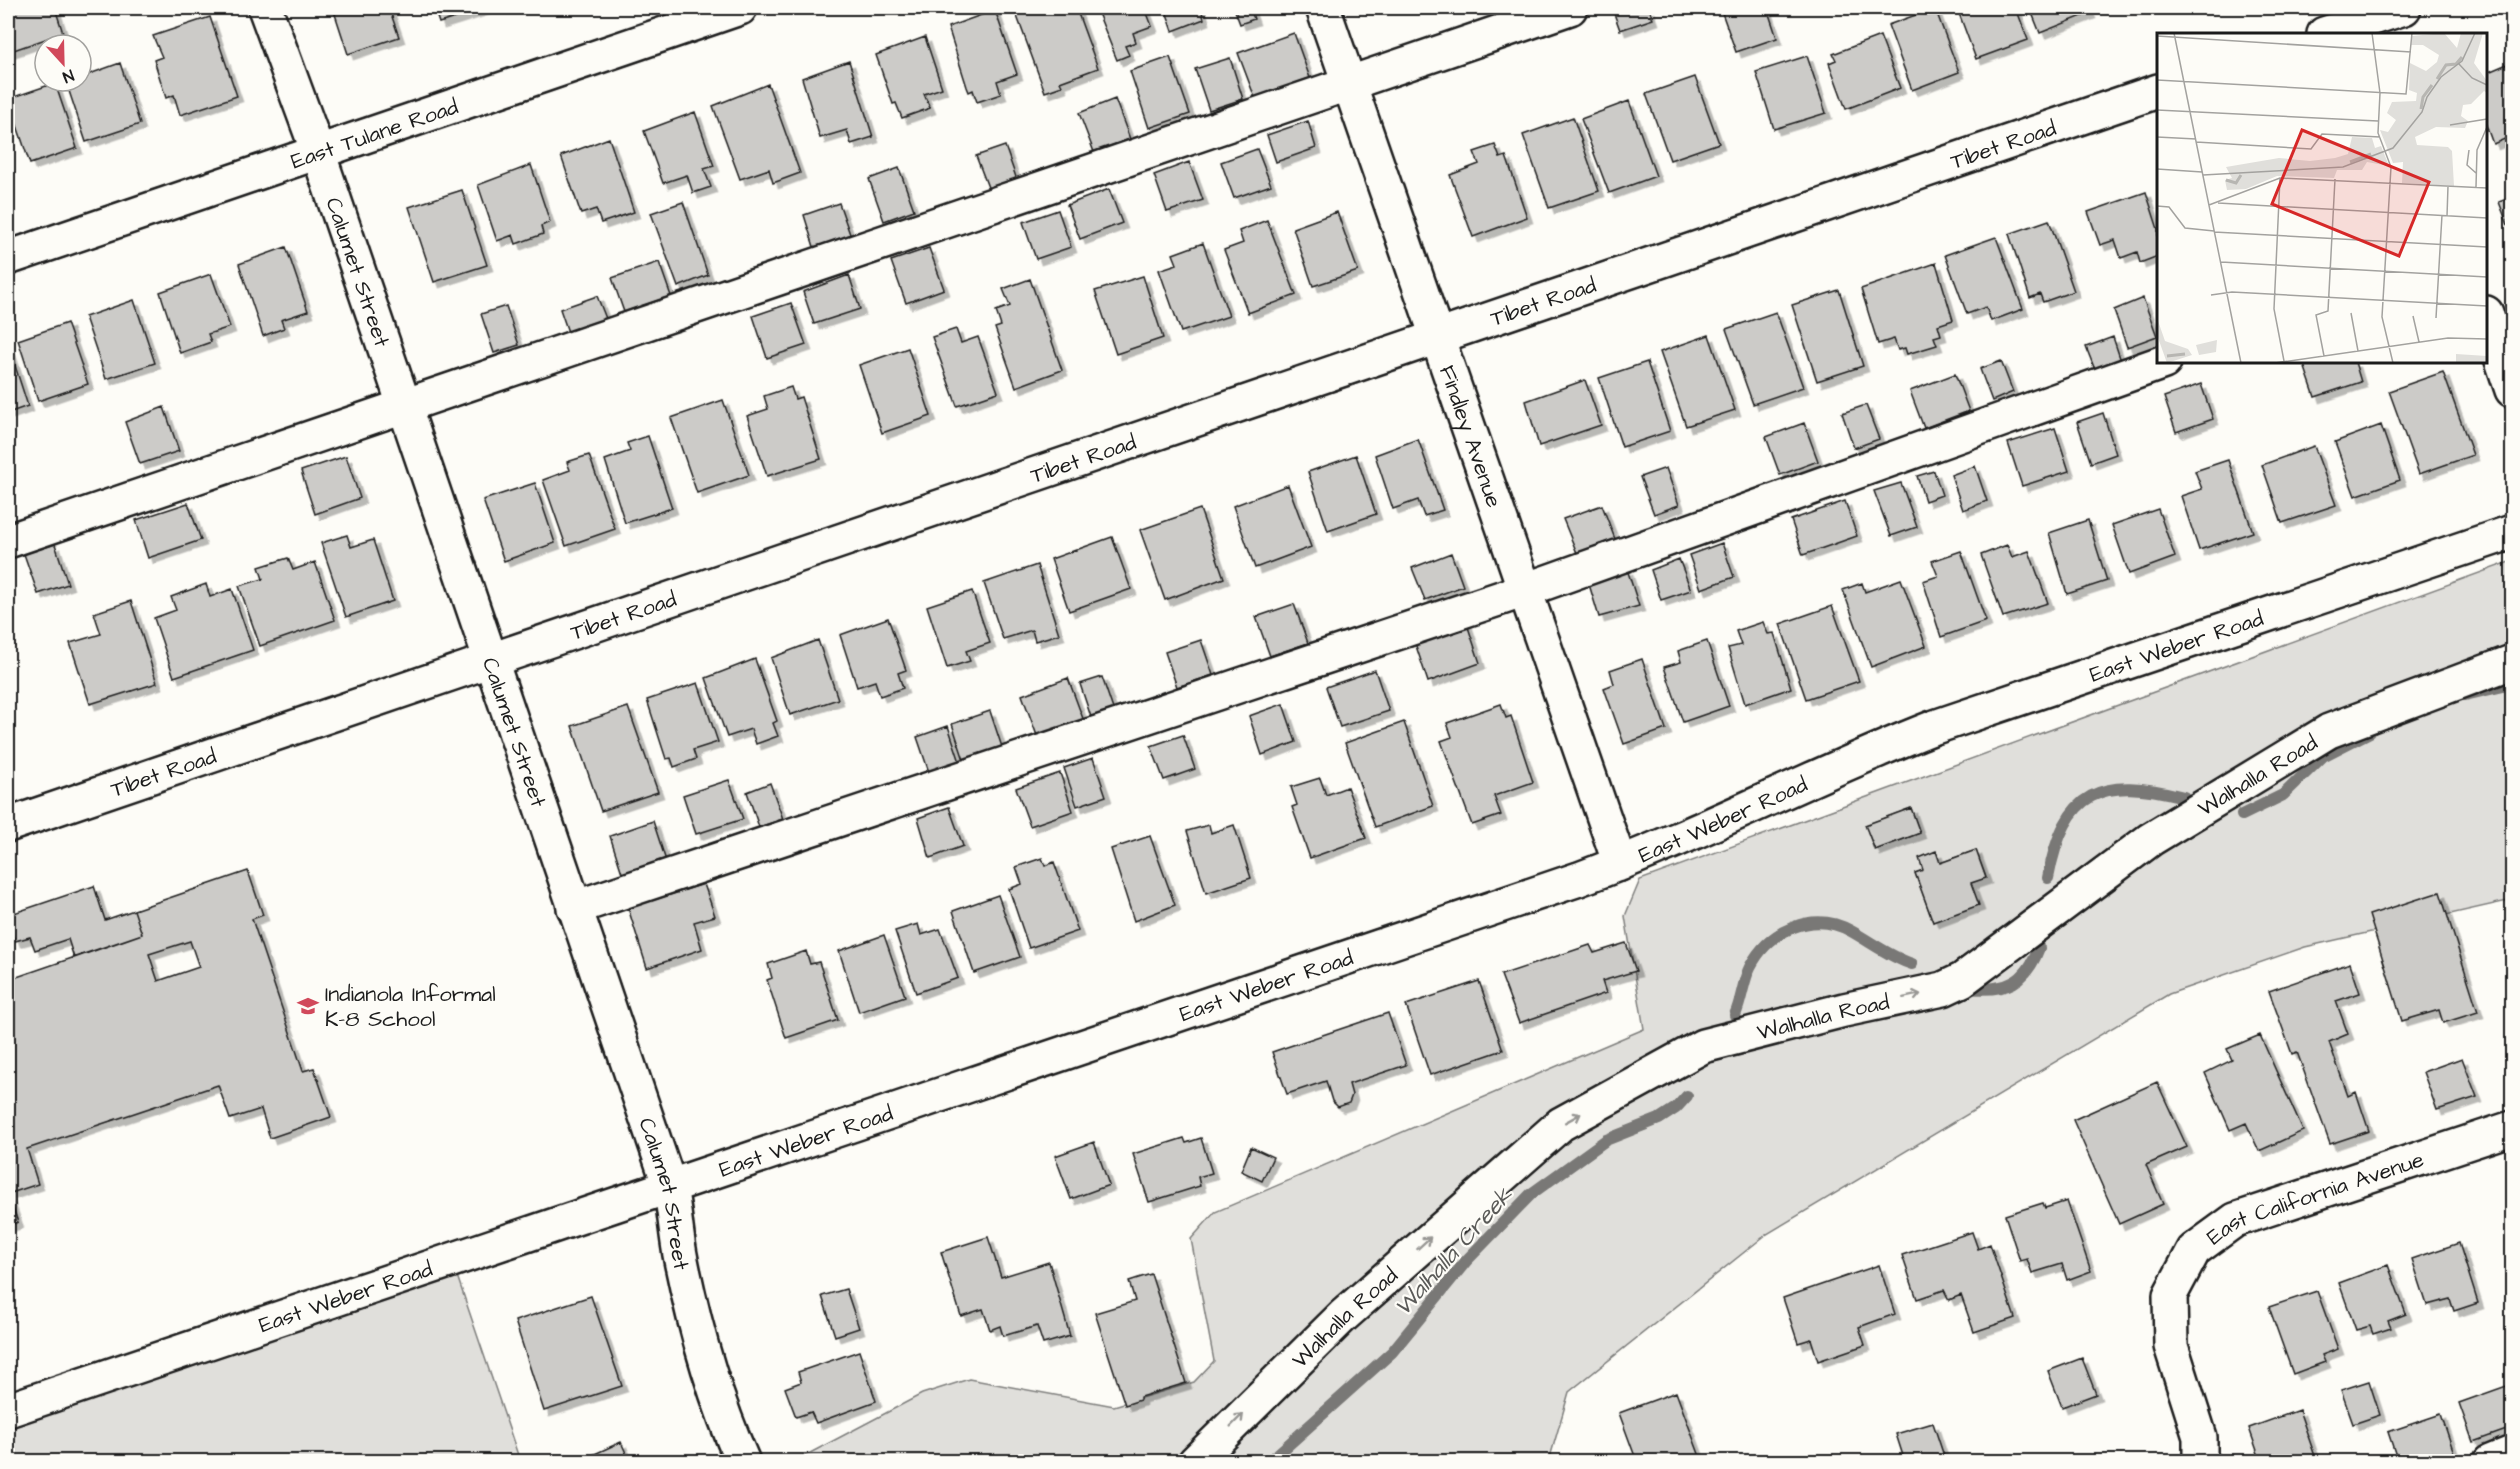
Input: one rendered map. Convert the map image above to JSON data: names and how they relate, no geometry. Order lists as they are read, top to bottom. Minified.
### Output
{"streets":{"street":["East Tulane Road","Tibet Road","Calumet Street","Findley Avenue","East Weber Road","Walhalla Road","East California Avenue"]},"crossings":[["East Tulane Road","Calumet Street"],["Tibet Road","Calumet Street"],["Tibet Road","Findley Avenue"],["Calumet Street","East Weber Road"],["Findley Avenue","East Weber Road"]],"one_way":["Walhalla Road"],"water":["Walhalla Creek"],"places":{"school or university":["Indianola Informal K-8 School"]},"north":"bottom"}
